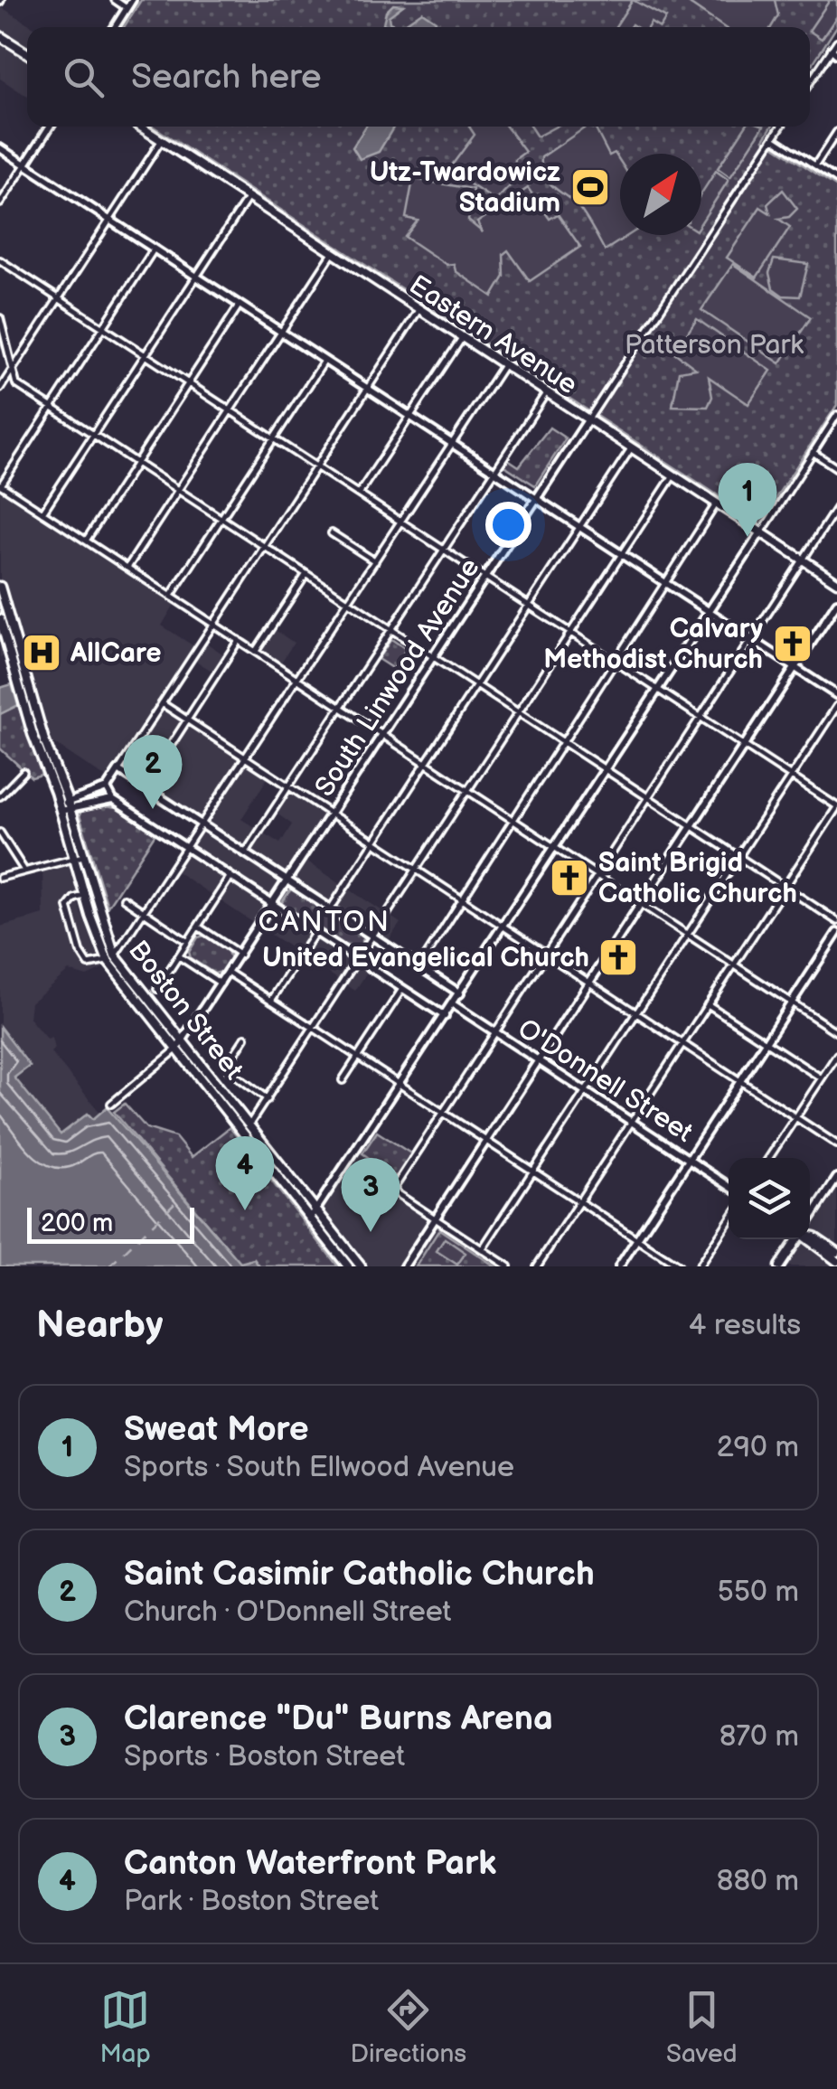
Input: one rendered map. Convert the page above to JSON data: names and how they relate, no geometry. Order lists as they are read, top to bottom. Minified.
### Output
{"streets":{"main road":["Eastern Avenue","Boston Street"],"street":["South Linwood Avenue","O'Donnell Street"]},"crossings":[["Eastern Avenue","South Linwood Avenue"],["South Linwood Avenue","Boston Street"]],"districts":["CANTON"],"parks":["Patterson Park"],"places":{"sports":["Utz-Twardowicz Stadium"],"church":["Calvary Methodist Church","Saint Brigid Catholic Church","United Evangelical Church"],"hospital":["AllCare"]},"scale_bar":"200 m","north":"top right","page":{"search":"Search here","pins":["1","2","4","3"],"scale":"200 m","heading":["Nearby","4 results"],"list":[{"mark":"1","name":"Sweat More","note":"Sports · South Ellwood Avenue","value":"290 m"},{"mark":"2","name":"Saint Casimir Catholic Church","note":"Church · O'Donnell Street","value":"550 m"},{"mark":"3","name":"Clarence \"Du\" Burns Arena","note":"Sports · Boston Street","value":"870 m"},{"mark":"4","name":"Canton Waterfront Park","note":"Park · Boston Street","value":"880 m"}],"nav":["Map","Directions","Saved"]}}
